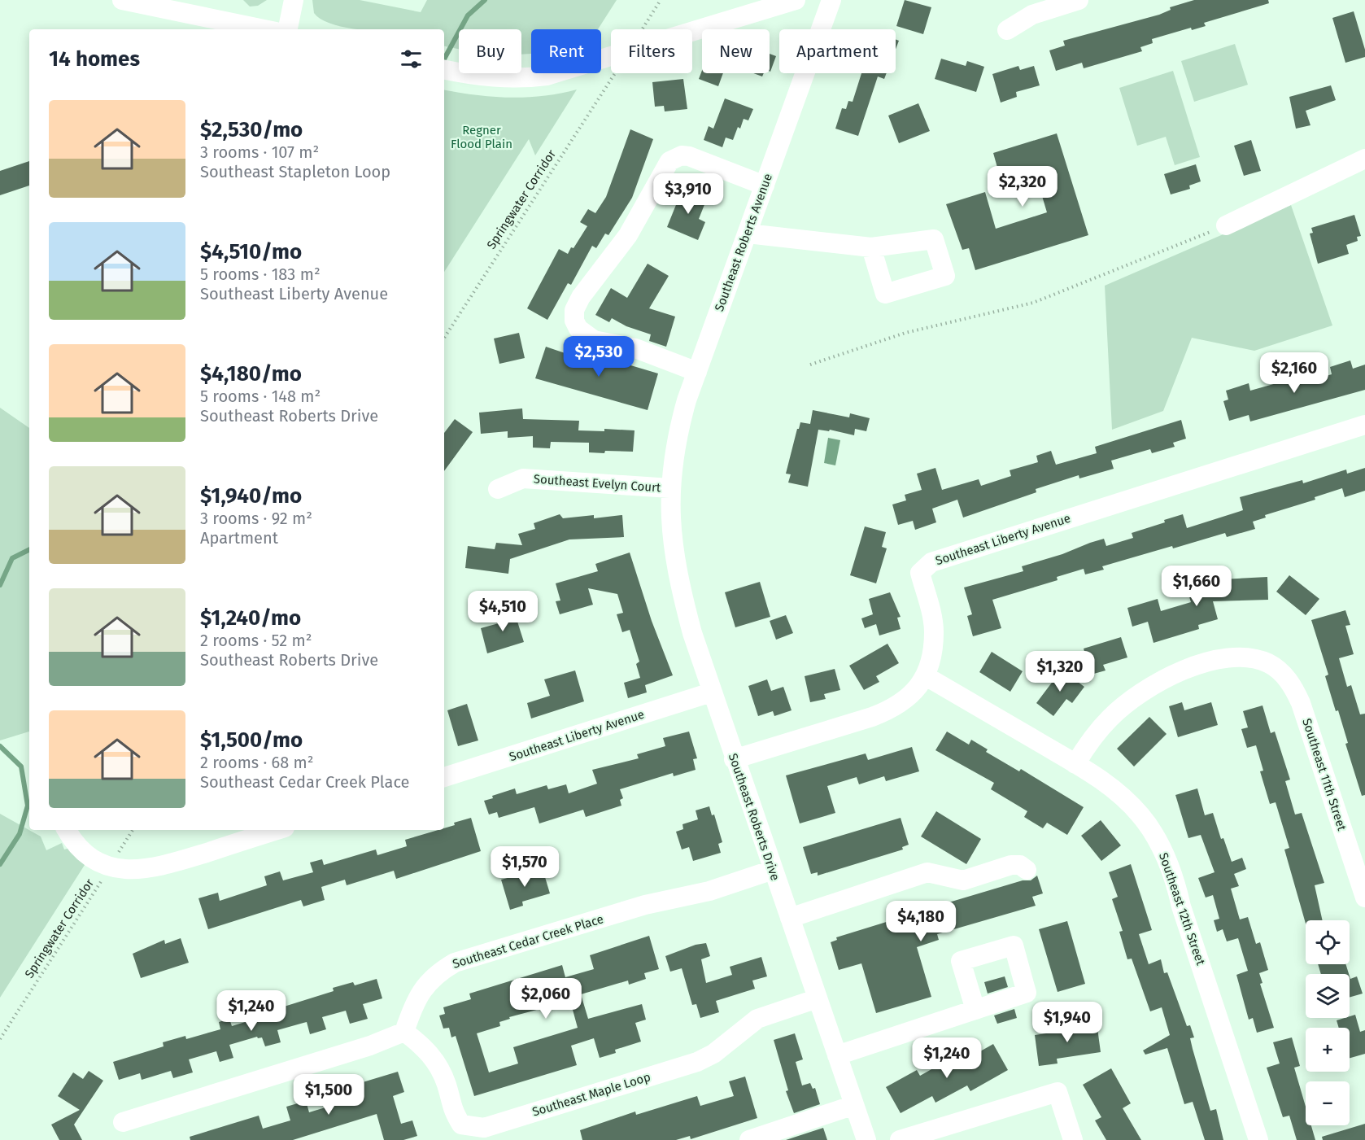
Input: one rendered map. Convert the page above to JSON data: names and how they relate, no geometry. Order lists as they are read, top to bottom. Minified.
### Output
{"streets":{"street":["Southeast Roberts Avenue","Southeast Evelyn Court","Southeast Liberty Avenue","Southeast 11th Street","Southeast Roberts Drive","Southeast 12th Street","Southeast Cedar Creek Place","Southeast Maple Loop"],"path":["Springwater Corridor"]},"crossings":[["Southeast Roberts Avenue","Southeast Evelyn Court"],["Southeast Roberts Avenue","Southeast Roberts Drive"],["Southeast Evelyn Court","Southeast Roberts Drive"],["Southeast Liberty Avenue","Southeast Roberts Drive"],["Southeast Liberty Avenue","Southeast 12th Street"],["Southeast 11th Street","Southeast 12th Street"],["Southeast Roberts Drive","Southeast Cedar Creek Place"],["Southeast Roberts Drive","Southeast Maple Loop"],["Southeast Cedar Creek Place","Southeast Maple Loop"]],"parks":["Regner Flood Plain"],"page":{"chip":["Buy","Rent","Filters","New","Apartment"],"heading":"14 homes","list":[{"name":"$2,530/mo","note":"3 rooms · 107 m² · Southeast Stapleton Loop"},{"name":"$4,510/mo","note":"5 rooms · 183 m² · Southeast Liberty Avenue"},{"name":"$4,180/mo","note":"5 rooms · 148 m² · Southeast Roberts Drive"},{"name":"$1,940/mo","note":"3 rooms · 92 m² · Apartment"},{"name":"$1,240/mo","note":"2 rooms · 52 m² · Southeast Roberts Drive"},{"name":"$1,500/mo","note":"2 rooms · 68 m² · Southeast Cedar Creek Place"}],"price":["$2,320","$3,910","$2,530","$2,160","$1,660","$4,510","$1,320","$1,570","$4,180","$2,060","$1,240","$1,940","$1,240","$1,500"],"map_buttons":["+","−"]}}
